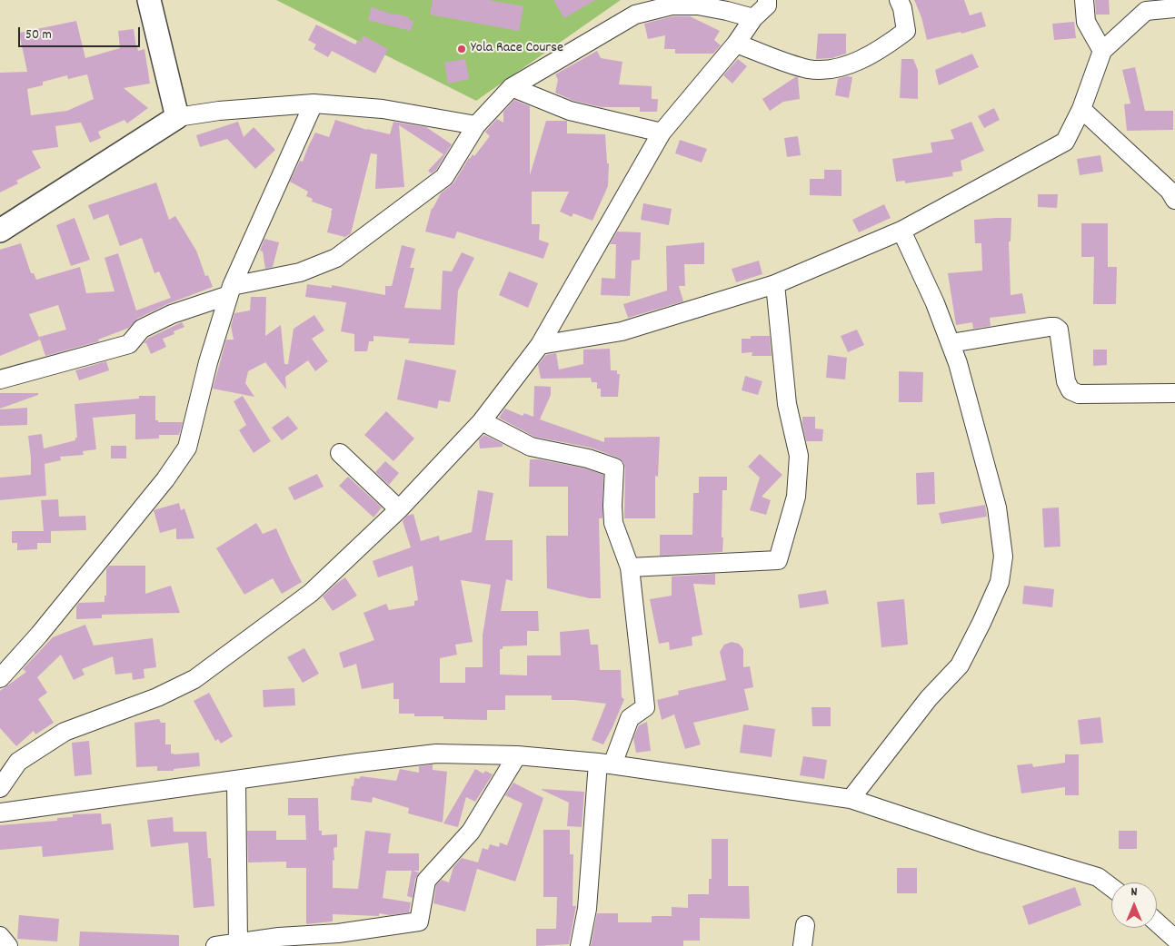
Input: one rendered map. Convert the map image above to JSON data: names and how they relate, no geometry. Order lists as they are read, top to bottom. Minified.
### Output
{"places":["Yola Race Course"],"scale_bar":"50 m","north":"top"}
